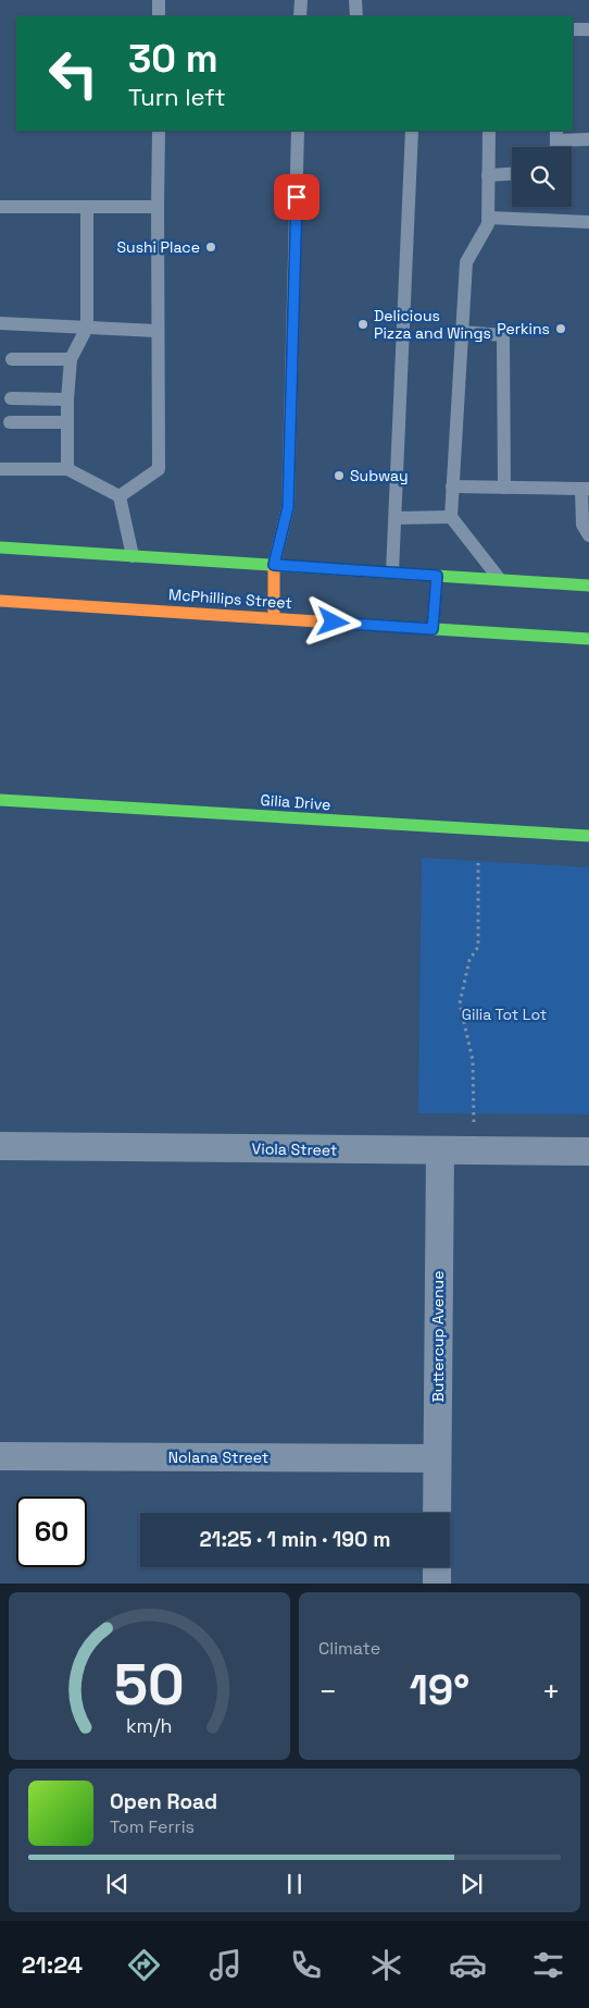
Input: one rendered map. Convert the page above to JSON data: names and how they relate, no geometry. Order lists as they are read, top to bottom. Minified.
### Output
{"streets":{"main road":["McPhillips Street","Gilia Drive"],"street":["Viola Street","Buttercup Avenue","Nolana Street"]},"crossings":[["Viola Street","Buttercup Avenue"],["Buttercup Avenue","Nolana Street"]],"parks":["Gilia Tot Lot"],"places":["Sushi Place","Delicious Pizza and Wings","Perkins","Subway"],"page":{"turn":["30 m","Turn left"],"limit":"60","trip":"21:25 · 1 min · 190 m","tile":"Climate","heat":["−","19°","+"],"song":["Open Road","Tom Ferris"],"tabs":"21:24","gauge":["50","km/h"]}}
